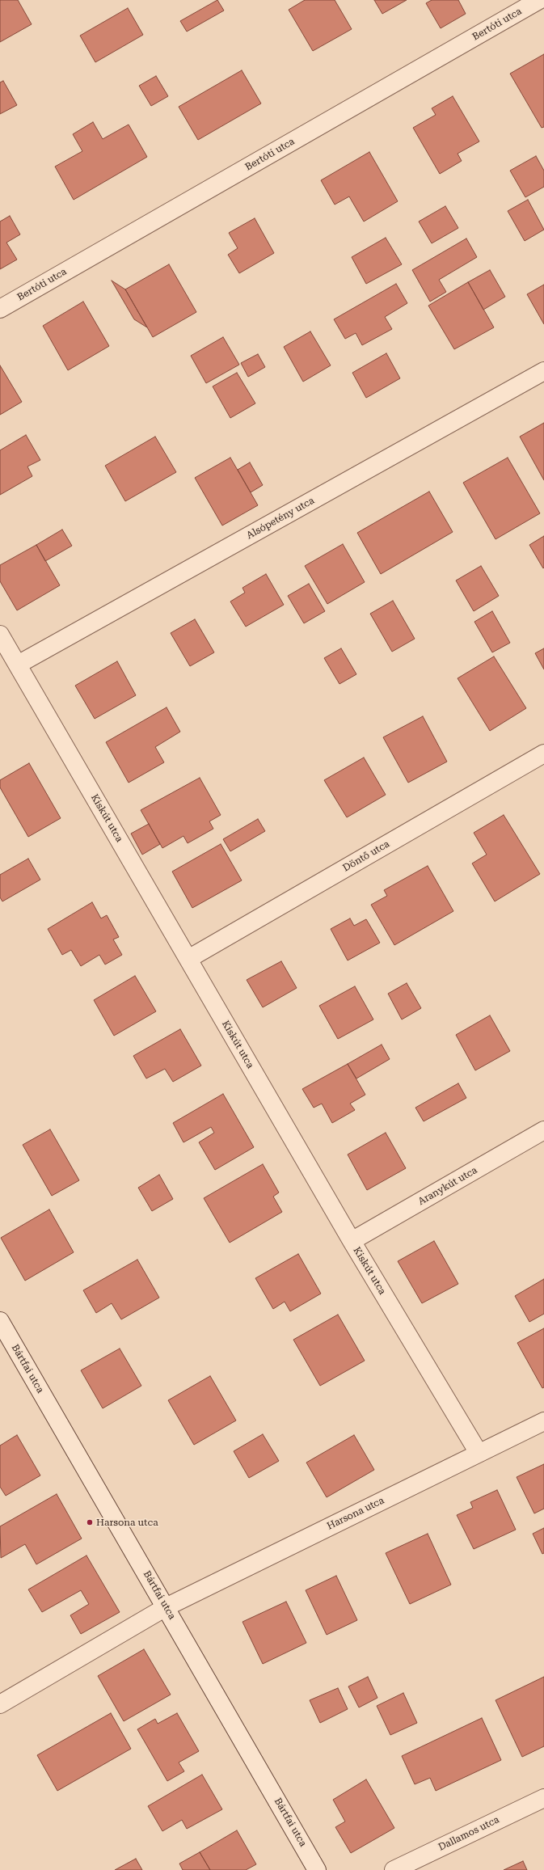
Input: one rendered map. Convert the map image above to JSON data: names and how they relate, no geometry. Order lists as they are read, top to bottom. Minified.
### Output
{"streets":{"street":["Bertóti utca","Alsópetény utca","Kiskút utca","Döntő utca","Aranykút utca","Bártfai utca","Harsona utca","Dallamos utca"]},"crossings":[["Alsópetény utca","Kiskút utca"],["Kiskút utca","Döntő utca"],["Kiskút utca","Aranykút utca"],["Kiskút utca","Harsona utca"],["Bártfai utca","Harsona utca"]],"places":["Harsona utca"]}
